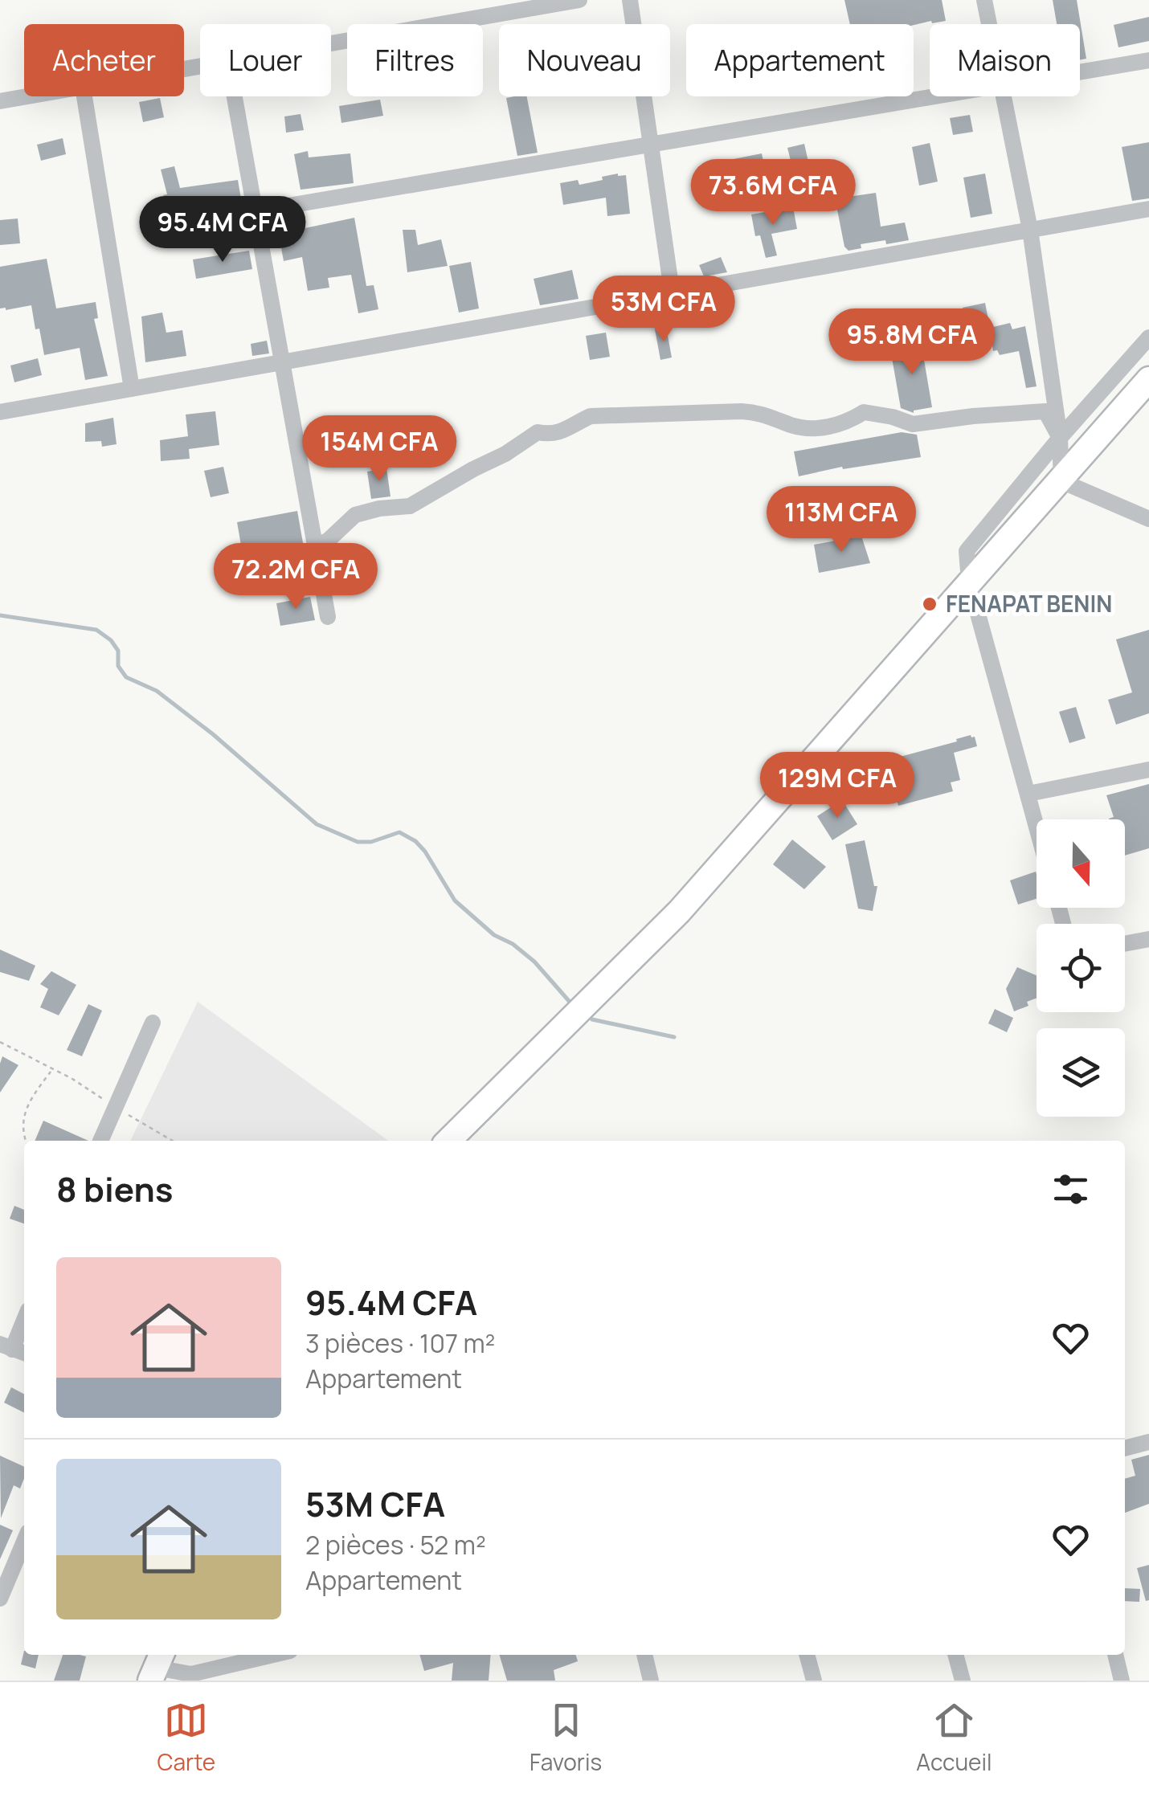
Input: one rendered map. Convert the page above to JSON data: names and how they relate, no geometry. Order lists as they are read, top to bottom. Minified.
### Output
{"places":["FENAPAT BENIN"],"north":"bottom","page":{"chip":["Acheter","Louer","Filtres","Nouveau","Appartement","Maison"],"price":["73.6M CFA","95.4M CFA","53M CFA","95.8M CFA","154M CFA","113M CFA","72.2M CFA","129M CFA"],"heading":"8 biens","list":[{"name":"95.4M CFA","note":"3 pièces · 107 m² · Appartement"},{"name":"53M CFA","note":"2 pièces · 52 m² · Appartement"}],"tabs":["Carte","Favoris","Accueil"]}}
